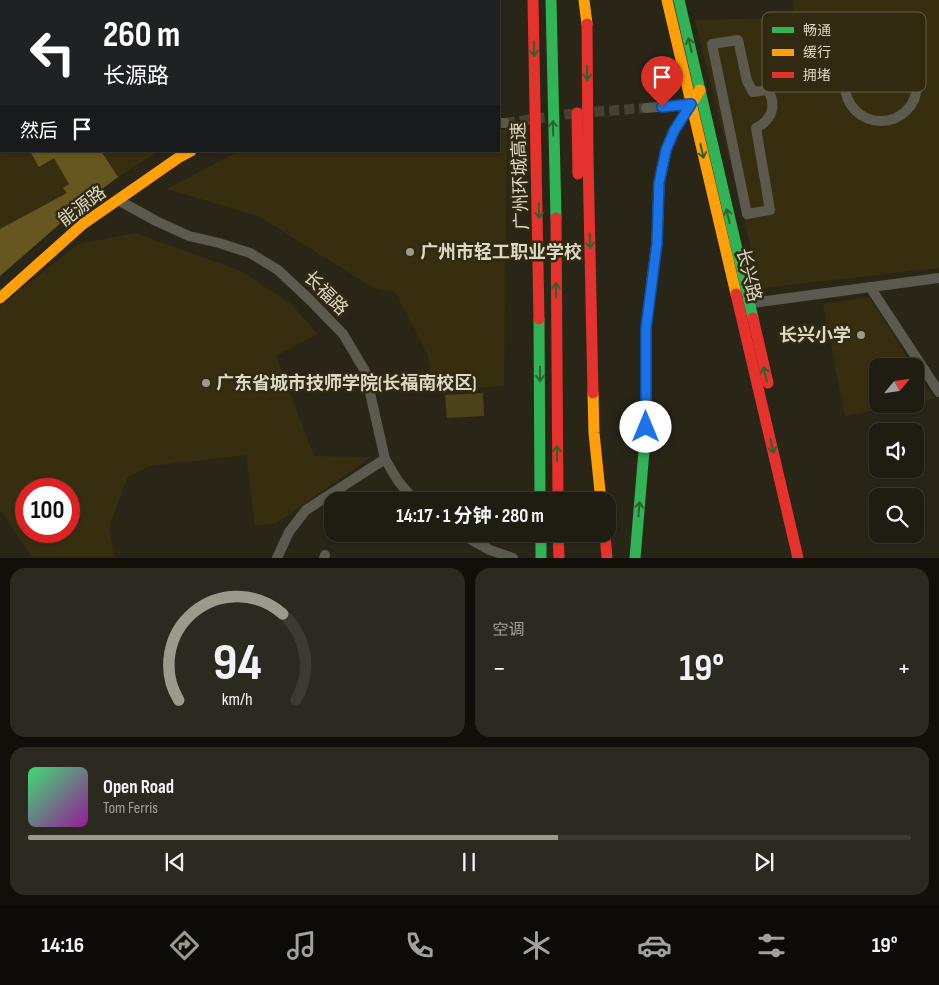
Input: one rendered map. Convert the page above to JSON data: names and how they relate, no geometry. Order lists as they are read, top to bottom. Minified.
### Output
{"streets":{"main road":["广州环城高速","能源路","长兴路"],"street":["长福路"]},"crossings":[["能源路","长福路"]],"places":["广州市轻工职业学校","长兴小学","广东省城市技师学院(长福南校区)"],"legend":["畅通","缓行","拥堵"],"north":"top right","page":{"turn":["260 m","长源路"],"then":"然后","limit":"100","trip":"14:17 · 1 分钟 · 280 m","tile":"空调","heat":["−","19°","+"],"song":["Open Road","Tom Ferris"],"tabs":["14:16","19°"],"gauge":["94","km/h"]}}
